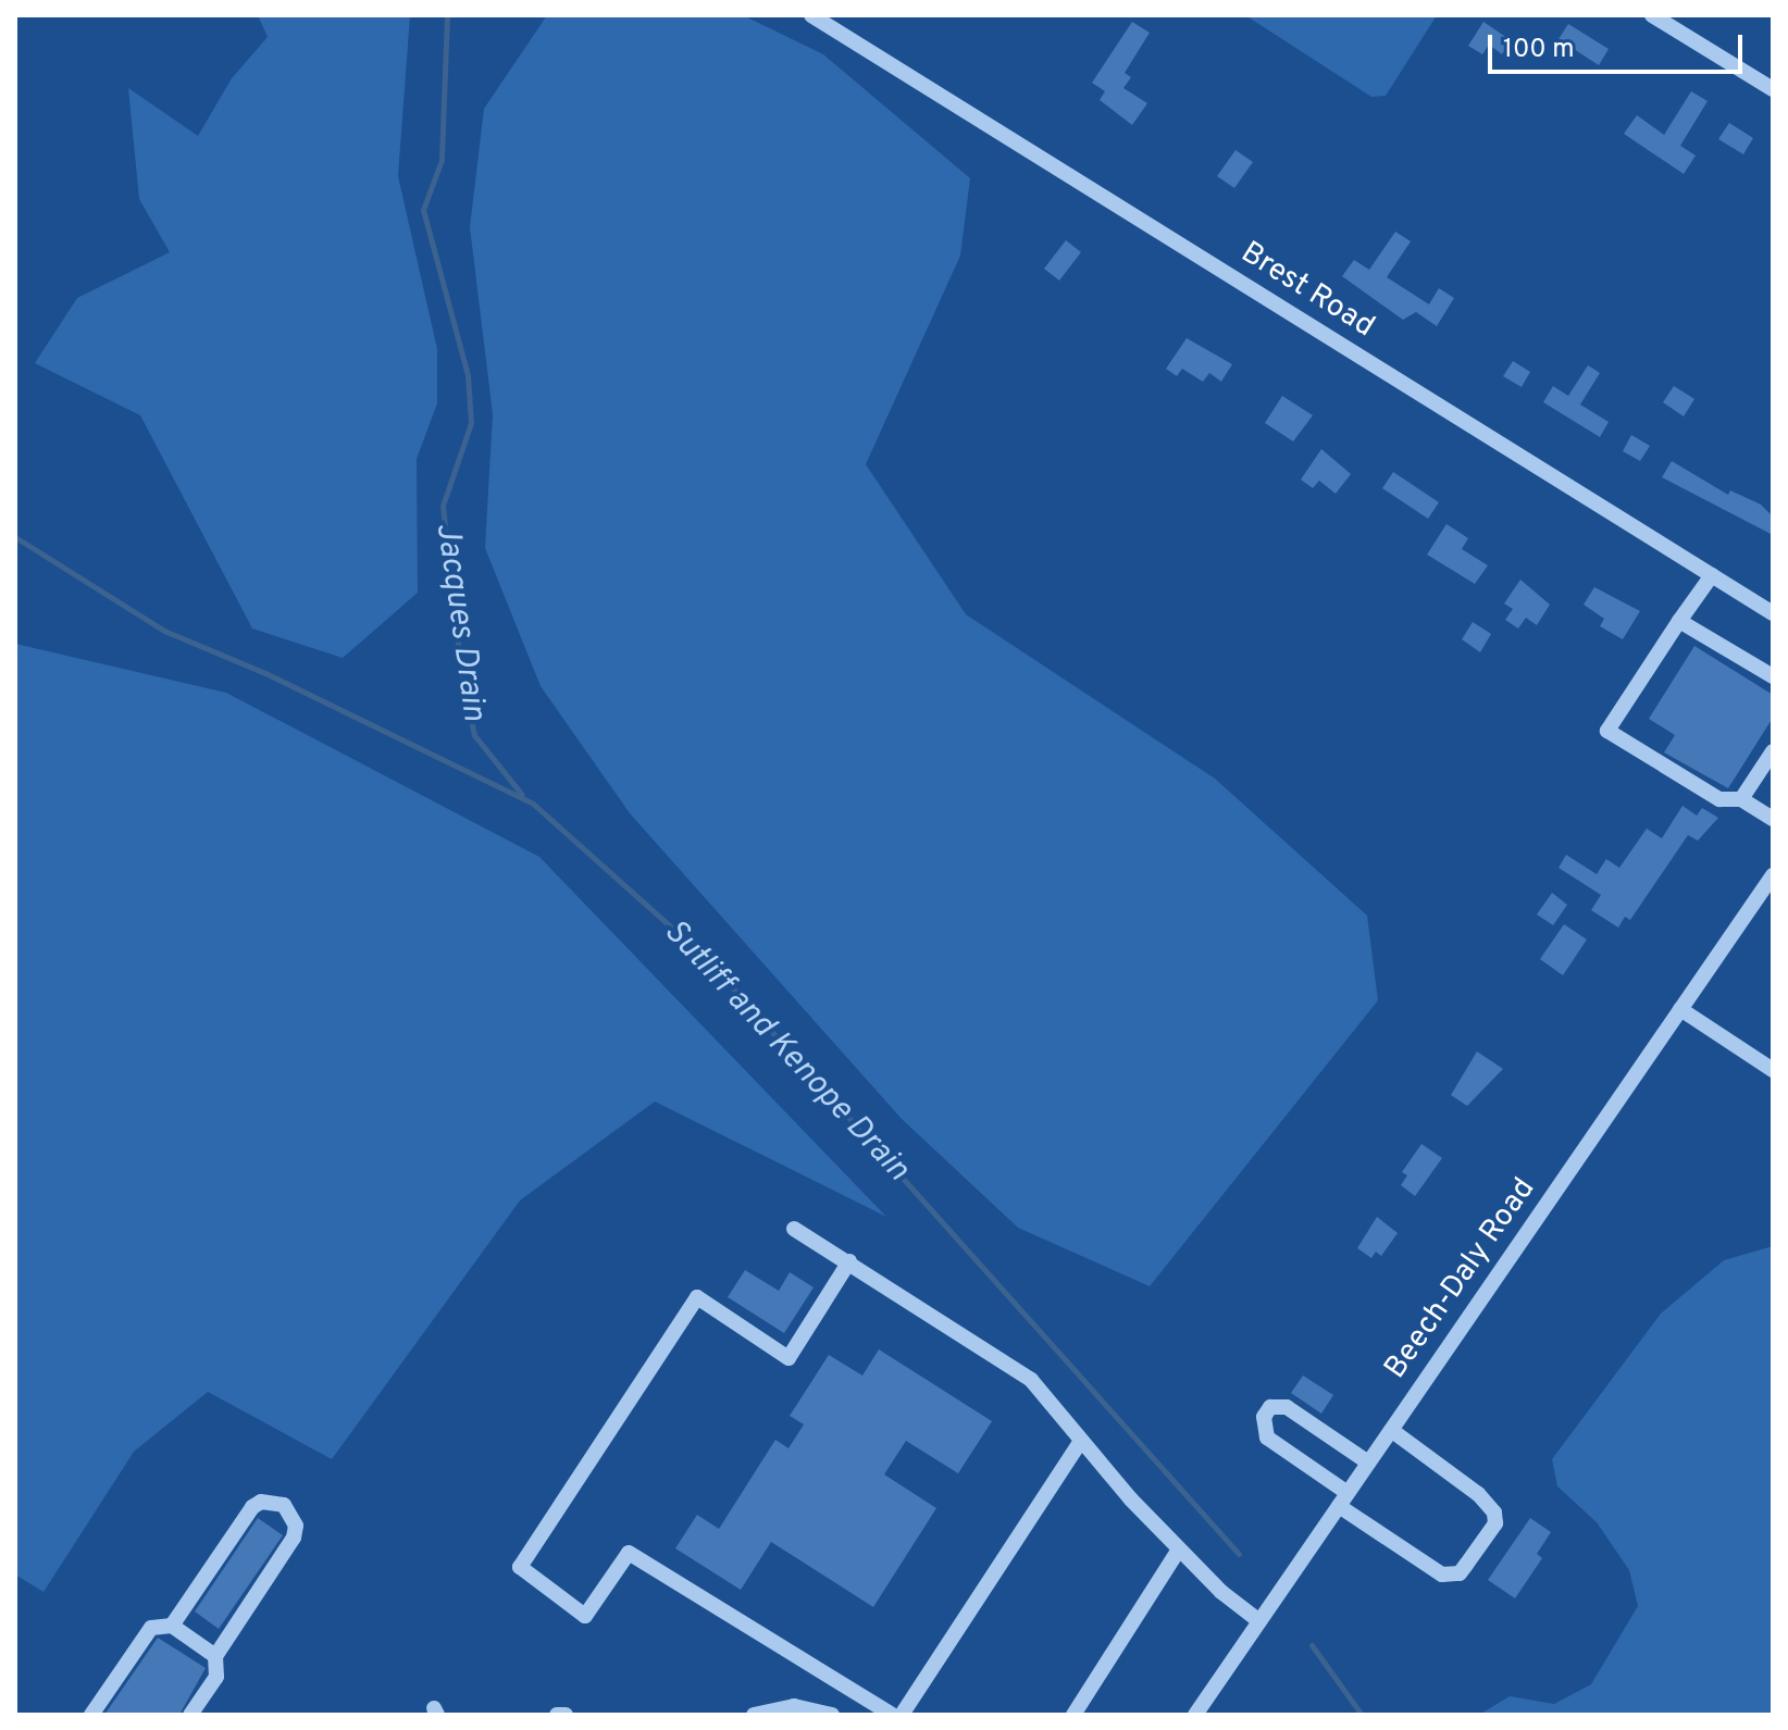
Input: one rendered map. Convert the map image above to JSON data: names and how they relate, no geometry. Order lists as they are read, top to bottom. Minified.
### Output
{"streets":{"street":["Brest Road","Beech-Daly Road"]},"water":["Jacques Drain","Sutliff and Kenope Drain"],"scale_bar":"100 m"}
